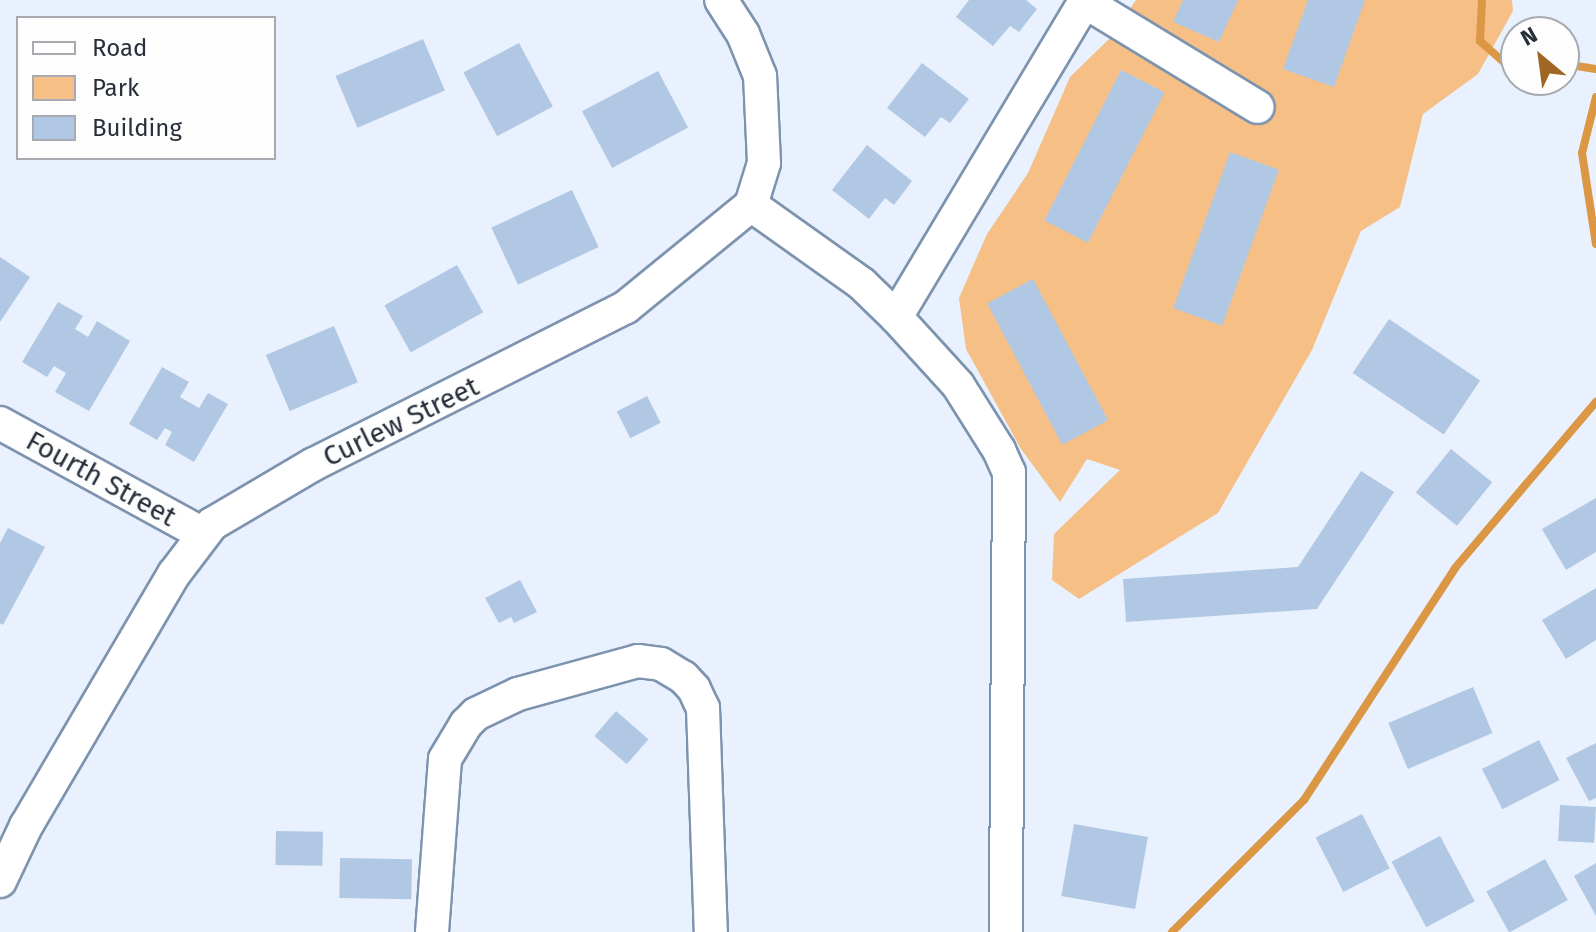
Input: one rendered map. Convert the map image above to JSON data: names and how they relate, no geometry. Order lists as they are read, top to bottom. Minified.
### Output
{"streets":{"street":["Curlew Street","Fourth Street"]},"crossings":[["Curlew Street","Fourth Street"]],"legend":["Road","Park","Building"],"north":"top left"}
